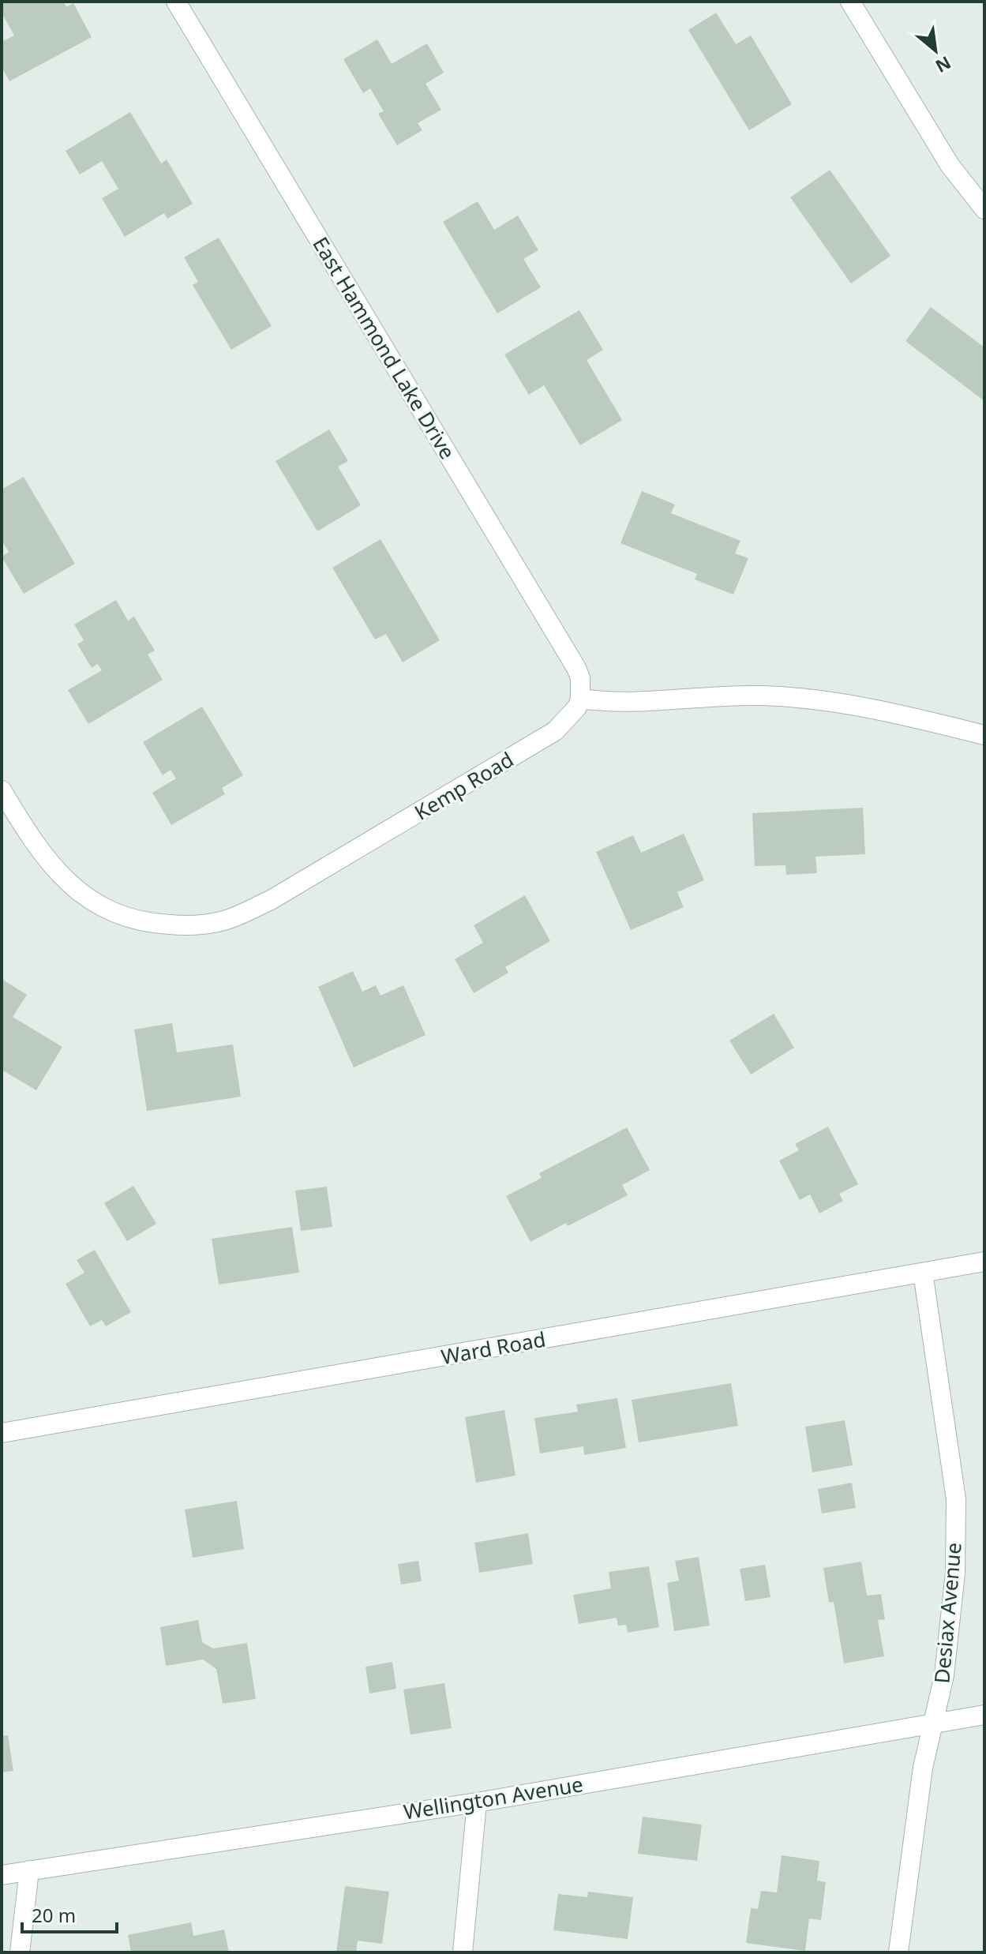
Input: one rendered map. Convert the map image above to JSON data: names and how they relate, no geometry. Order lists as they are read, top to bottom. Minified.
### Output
{"streets":{"street":["East Hammond Lake Drive","Kemp Road","Ward Road","Desiax Avenue","Wellington Avenue"]},"crossings":[["East Hammond Lake Drive","Kemp Road"],["Ward Road","Desiax Avenue"],["Desiax Avenue","Wellington Avenue"]],"scale_bar":"20 m","north":"bottom right"}
